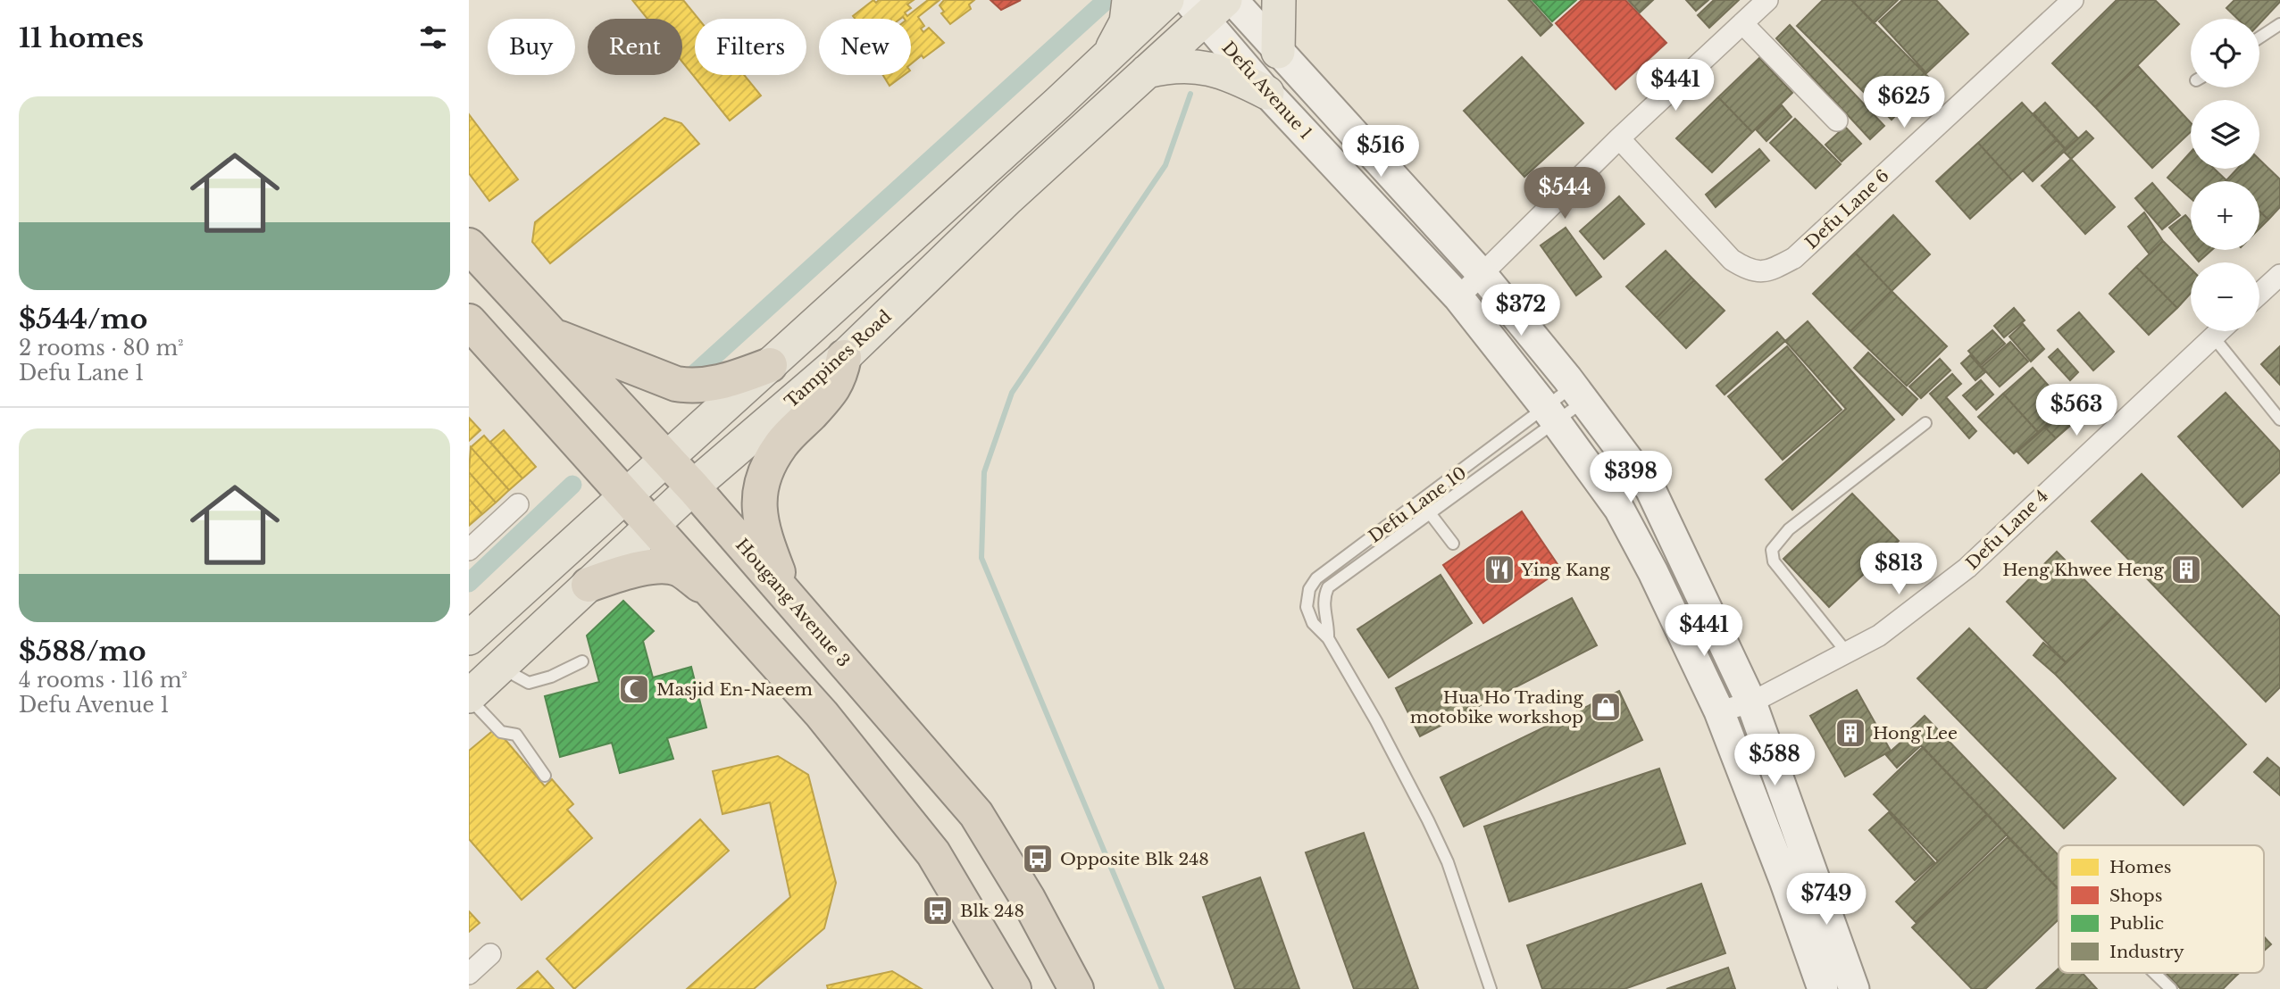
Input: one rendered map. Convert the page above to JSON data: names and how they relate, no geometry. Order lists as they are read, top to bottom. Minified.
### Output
{"streets":{"highway":["Hougang Avenue 3"],"main road":["Defu Avenue 1","Tampines Road"],"street":["Defu Lane 6","Defu Lane 4"],"lane":["Defu Lane 10"]},"crossings":[["Defu Avenue 1","Tampines Road"],["Defu Avenue 1","Defu Lane 10"],["Defu Avenue 1","Defu Lane 4"],["Tampines Road","Hougang Avenue 3"]],"places":{"restaurant":["Ying Kang"],"building":["Heng Khwee Heng","Hong Lee"],"mosque":["Masjid En-Naeem"],"shop":["Hua Ho Trading motobike workshop"],"bus stop":["Opposite Blk 248","Blk 248"]},"legend":["Homes","Shops","Public","Industry"],"page":{"heading":"11 homes","map_buttons":["+","−"],"chip":["Buy","Rent","Filters","New"],"price":["$441","$625","$516","$544","$372","$563","$398","$813","$441","$588","$749"],"list":[{"name":"$544/mo","note":"2 rooms · 80 m² · Defu Lane 1"},{"name":"$588/mo","note":"4 rooms · 116 m² · Defu Avenue 1"}]}}
